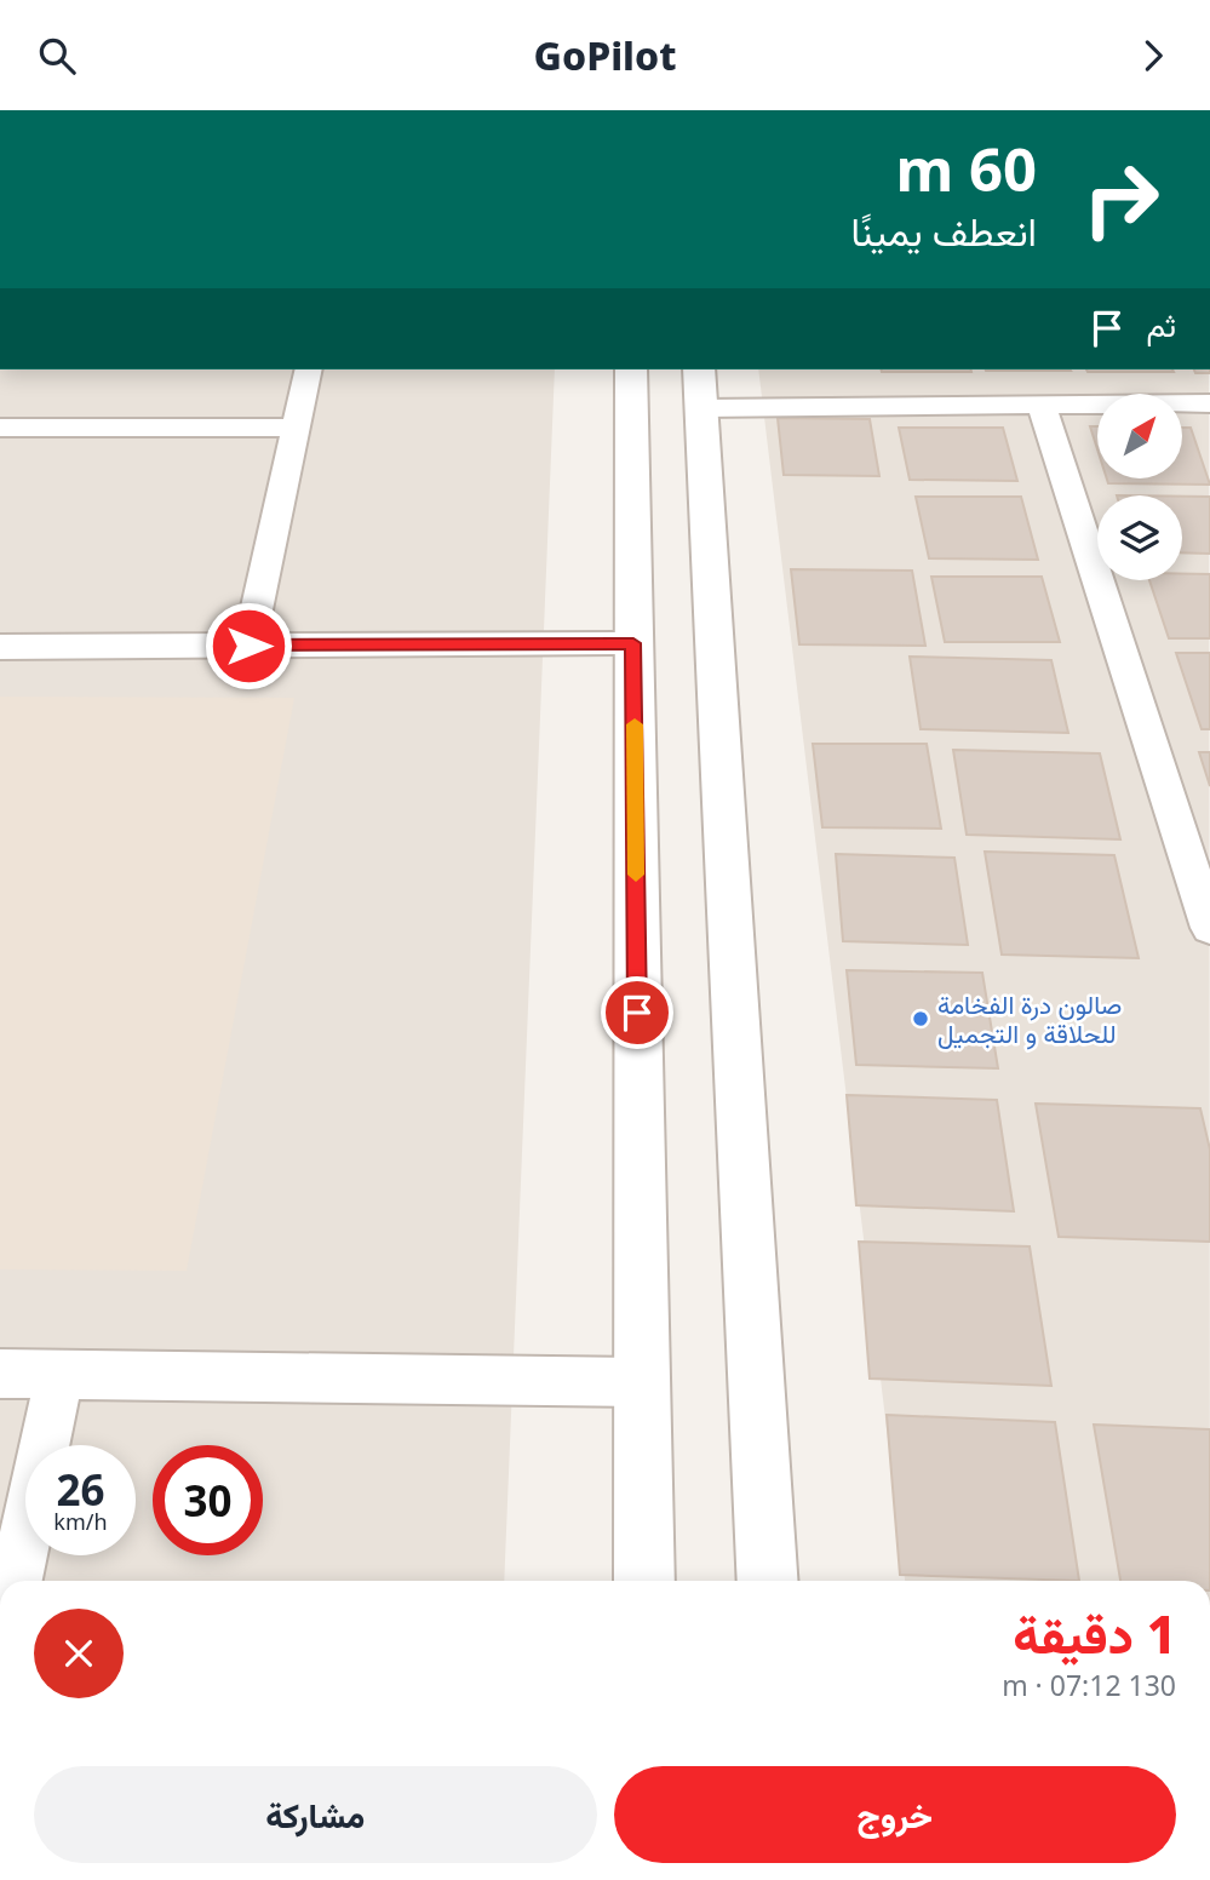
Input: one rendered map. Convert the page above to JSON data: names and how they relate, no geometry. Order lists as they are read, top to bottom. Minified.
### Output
{"places":["صالون درة الفخامة للحلاقة و التجميل"],"north":"top right","page":{"header":"GoPilot","turn":["60 m","انعطف يمينًا"],"then":"ثم","speed":"26 km/h","limit":"30","heading":["1 دقيقة","130 m · 07:12"],"buttons":["خروج","مشاركة"]}}
